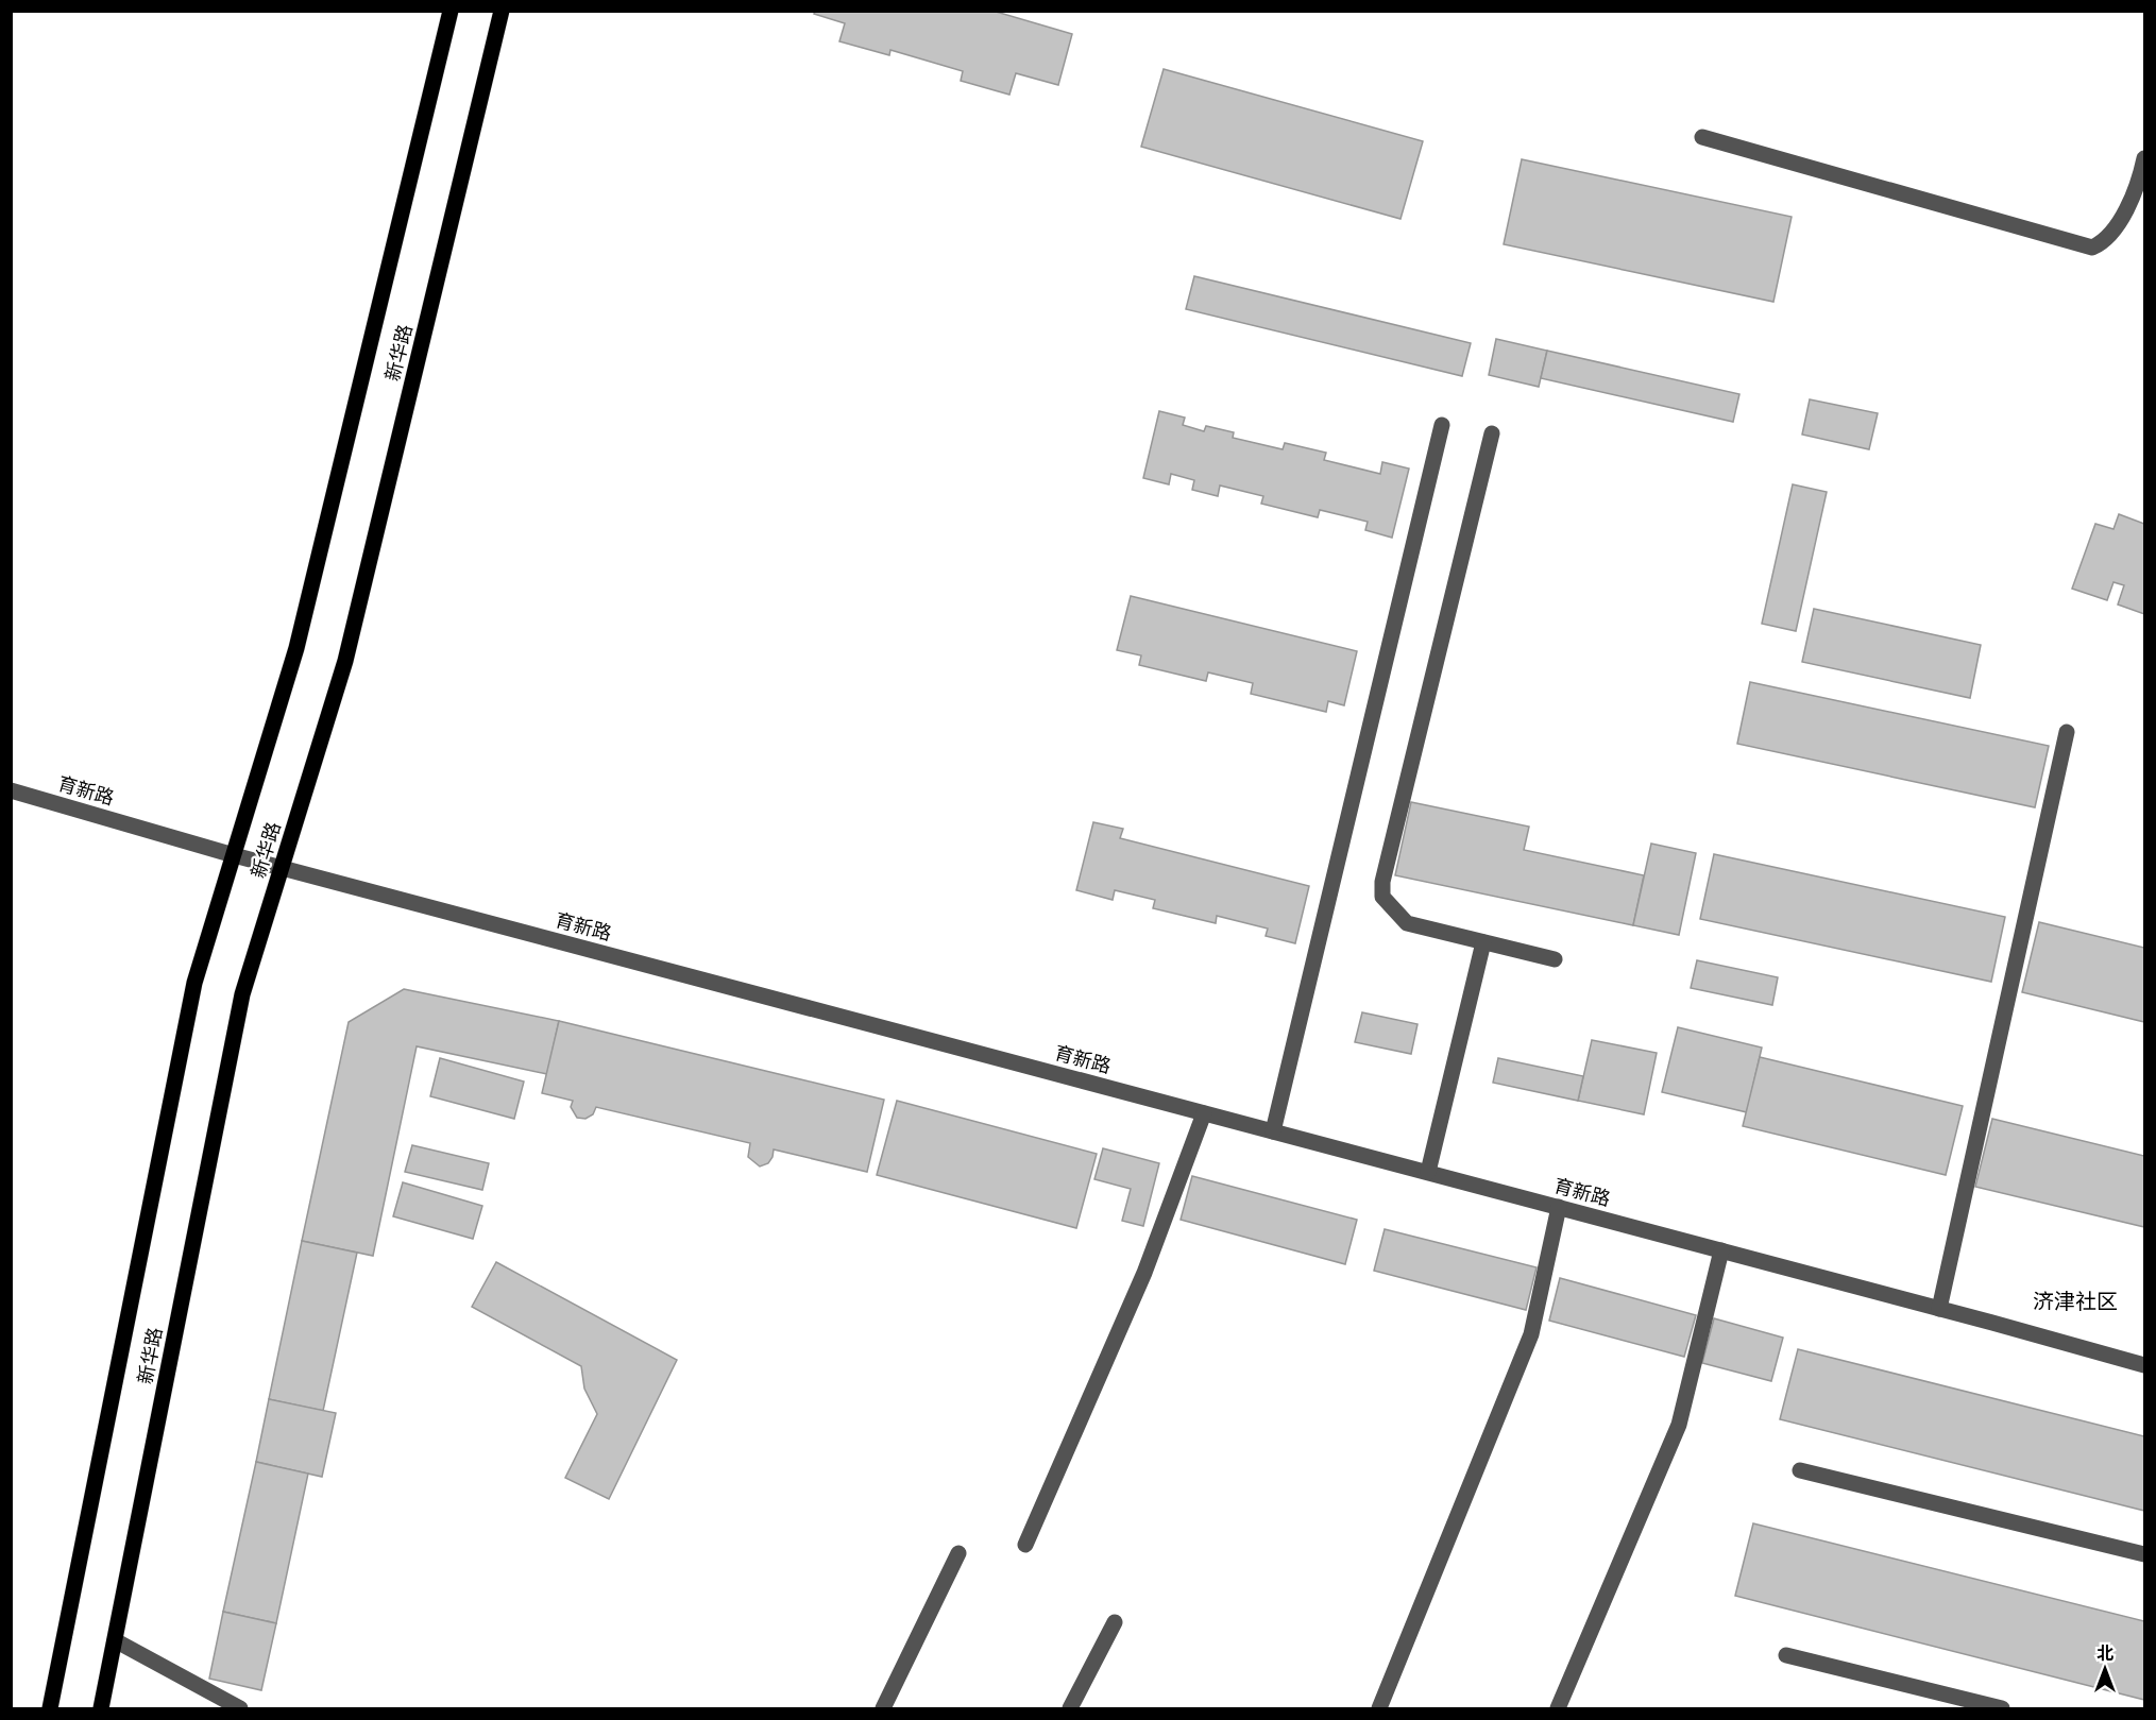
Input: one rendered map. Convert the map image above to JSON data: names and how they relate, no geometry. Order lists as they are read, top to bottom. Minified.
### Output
{"streets":{"main road":["新华路"],"street":["育新路"]},"crossings":[["新华路","育新路"]],"districts":["济津社区"],"north":"top"}
